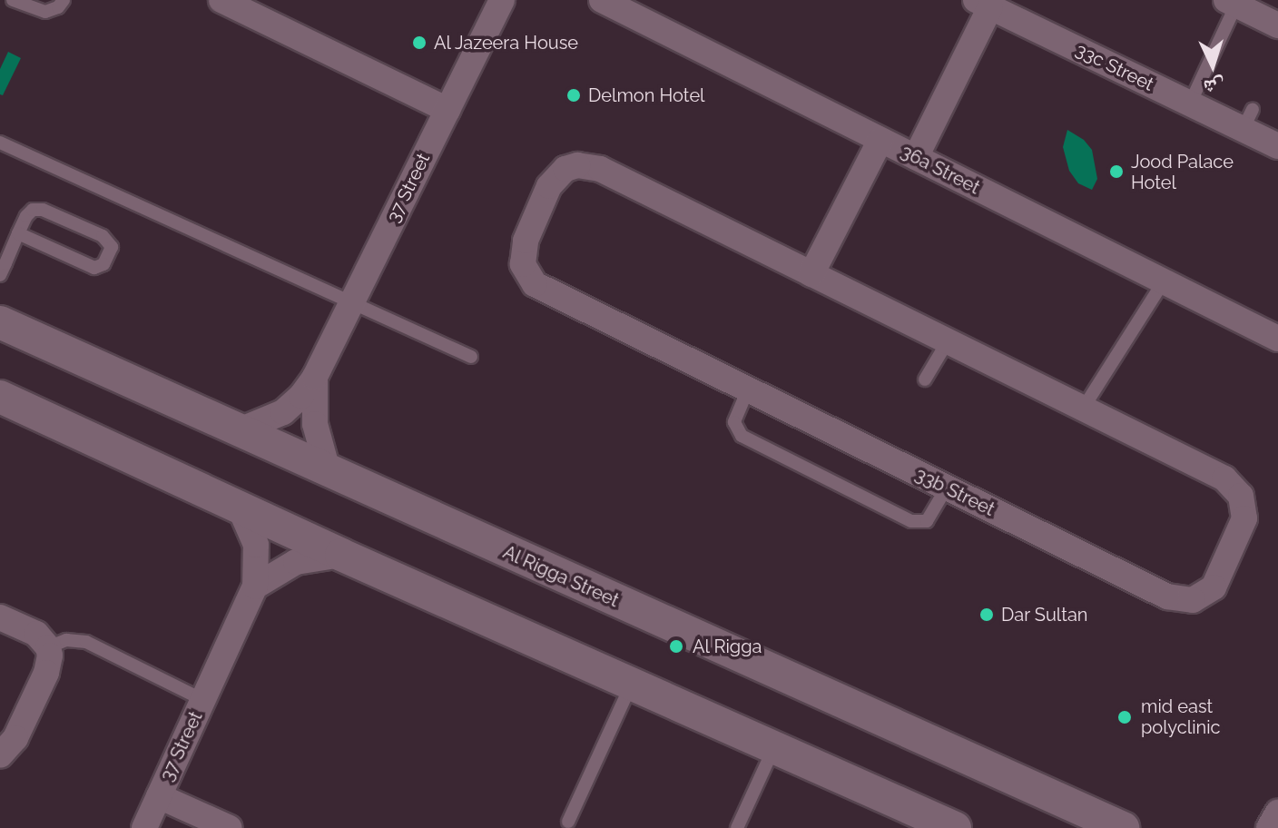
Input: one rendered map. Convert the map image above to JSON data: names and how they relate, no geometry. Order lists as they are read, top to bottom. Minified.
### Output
{"streets":{"street":["33c Street","36a Street","37 Street","33b Street","Al Rigga Street"]},"crossings":[["33c Street","36a Street"],["37 Street","Al Rigga Street"]],"places":["Al Jazeera House","Delmon Hotel","Jood Palace Hotel","Dar Sultan","Al Rigga","mid east polyclinic"],"north":"bottom"}
